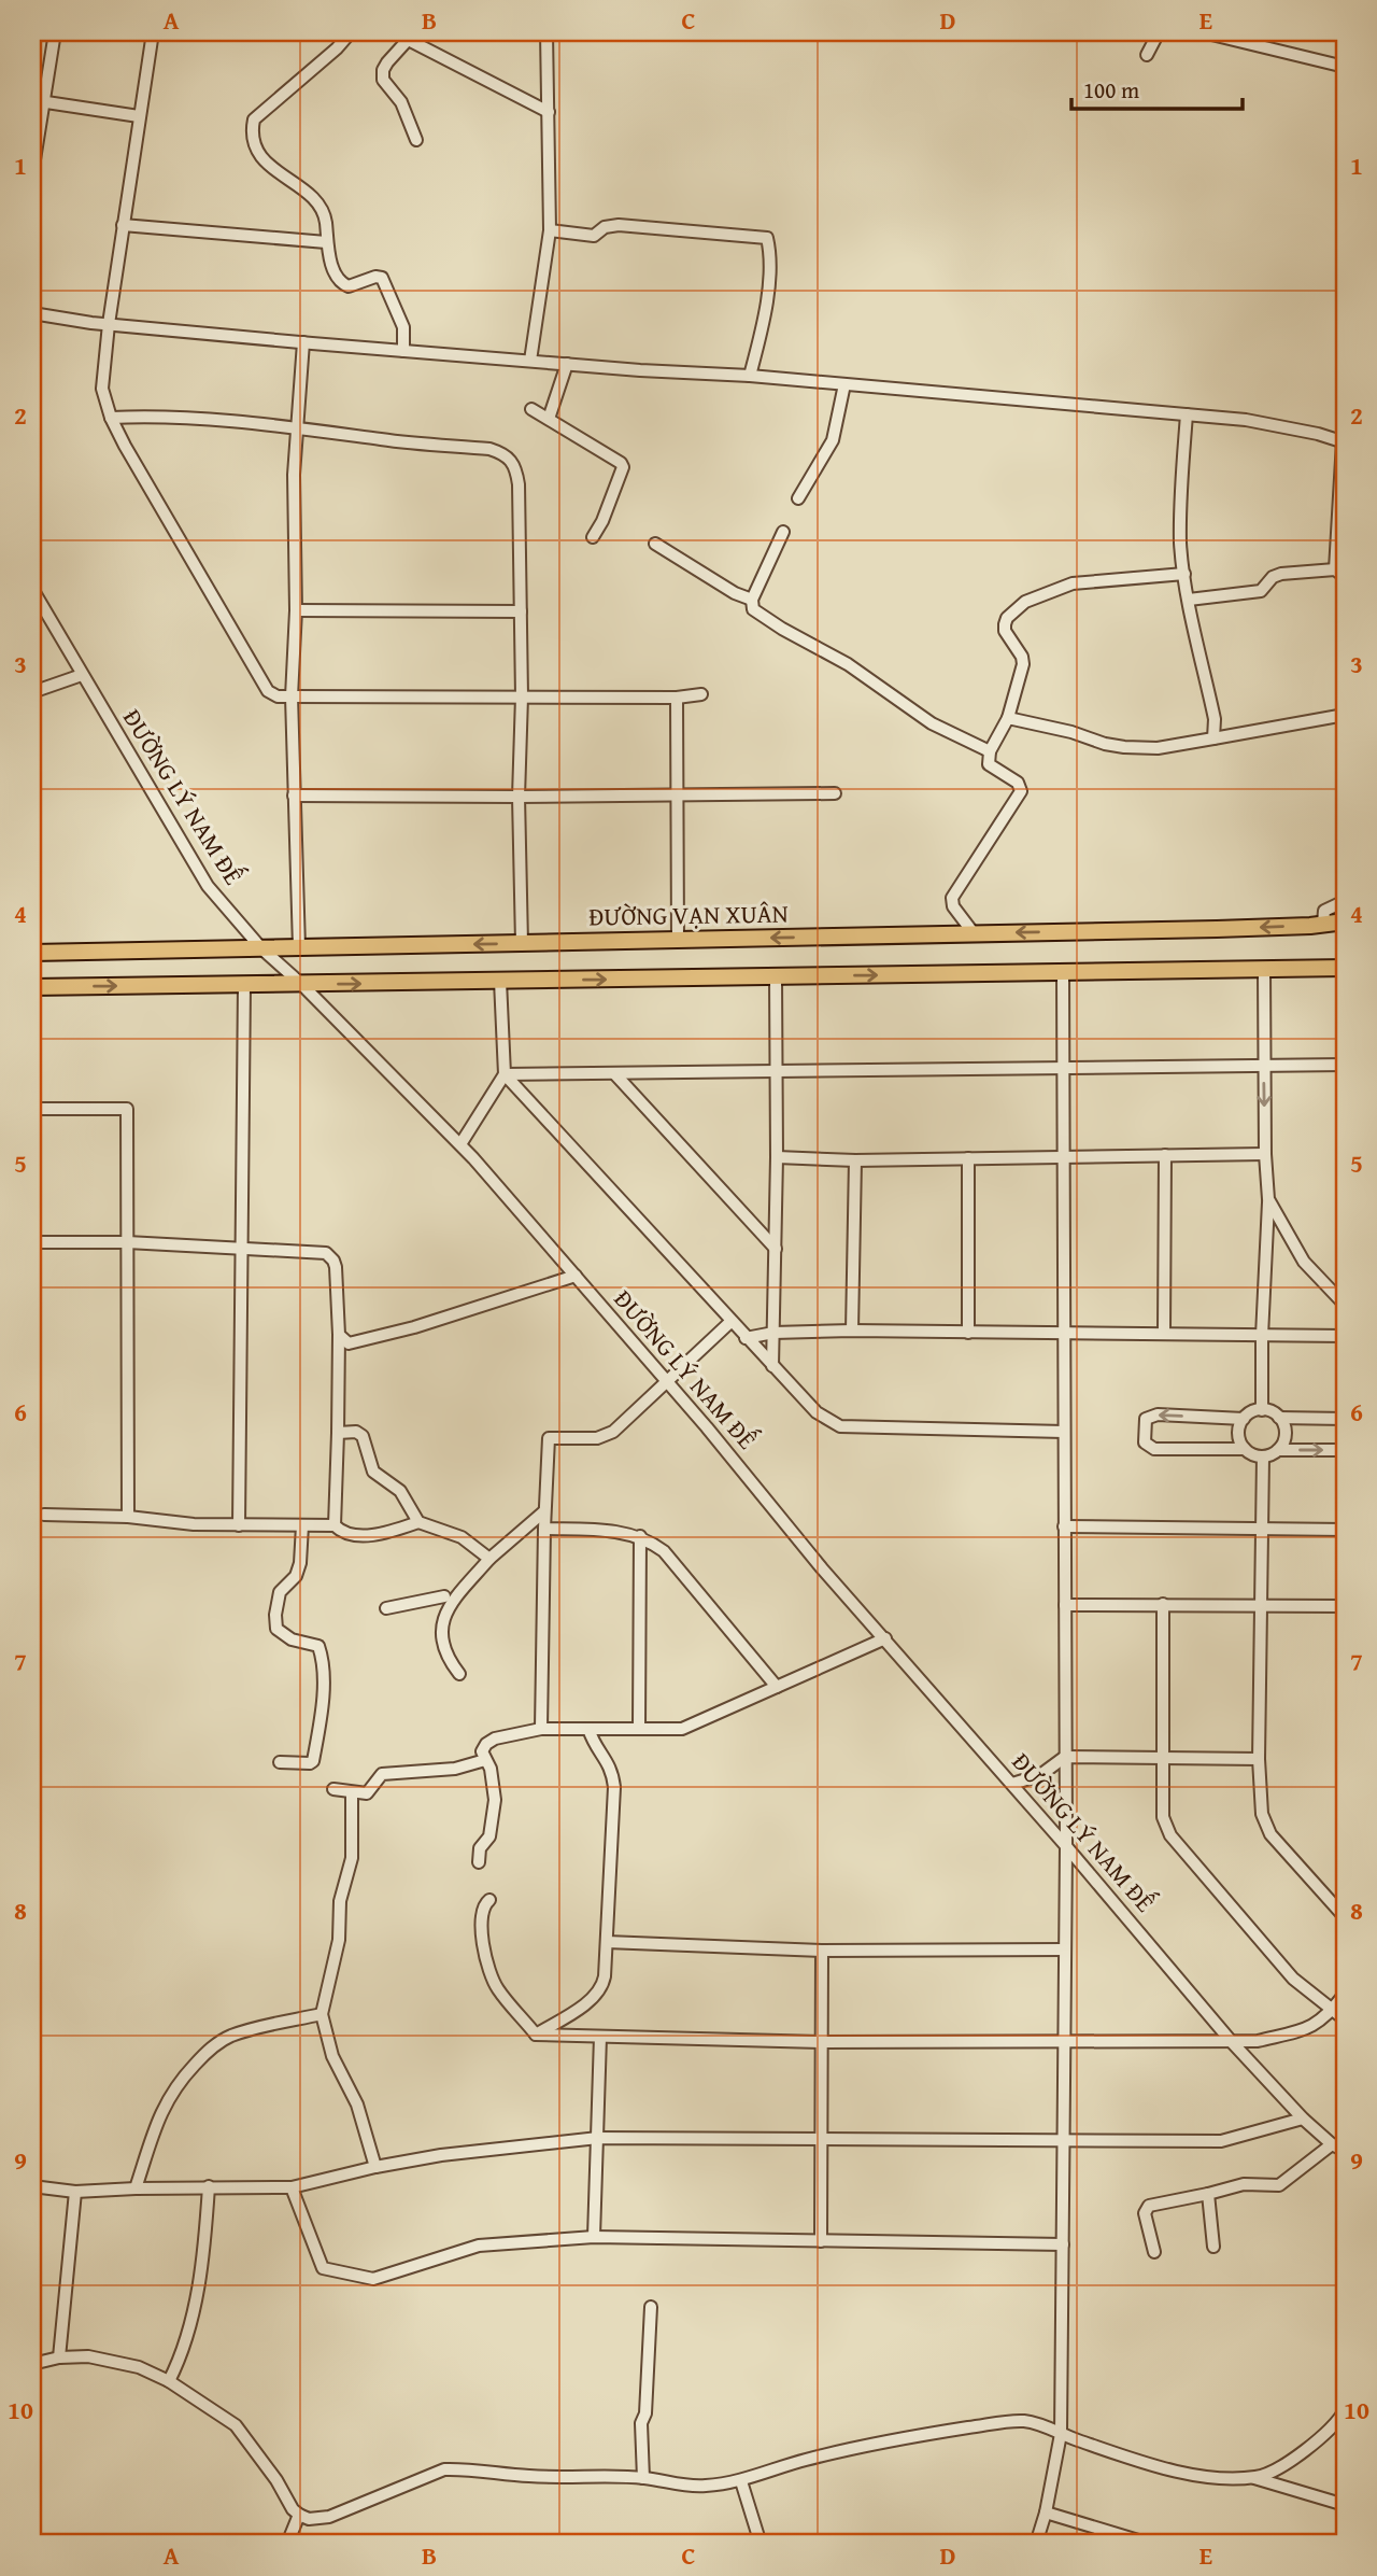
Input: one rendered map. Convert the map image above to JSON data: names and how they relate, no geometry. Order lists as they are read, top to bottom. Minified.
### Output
{"streets":{"main road":["ĐƯỜNG VẠN XUÂN"],"street":["ĐƯỜNG LÝ NAM ĐẾ"]},"crossings":[["ĐƯỜNG LÝ NAM ĐẾ","ĐƯỜNG VẠN XUÂN"]],"scale_bar":"100 m","grid":{"columns":["A","B","C","D","E"],"rows":["1","2","3","4","5","6","7","8","9","10"]}}
